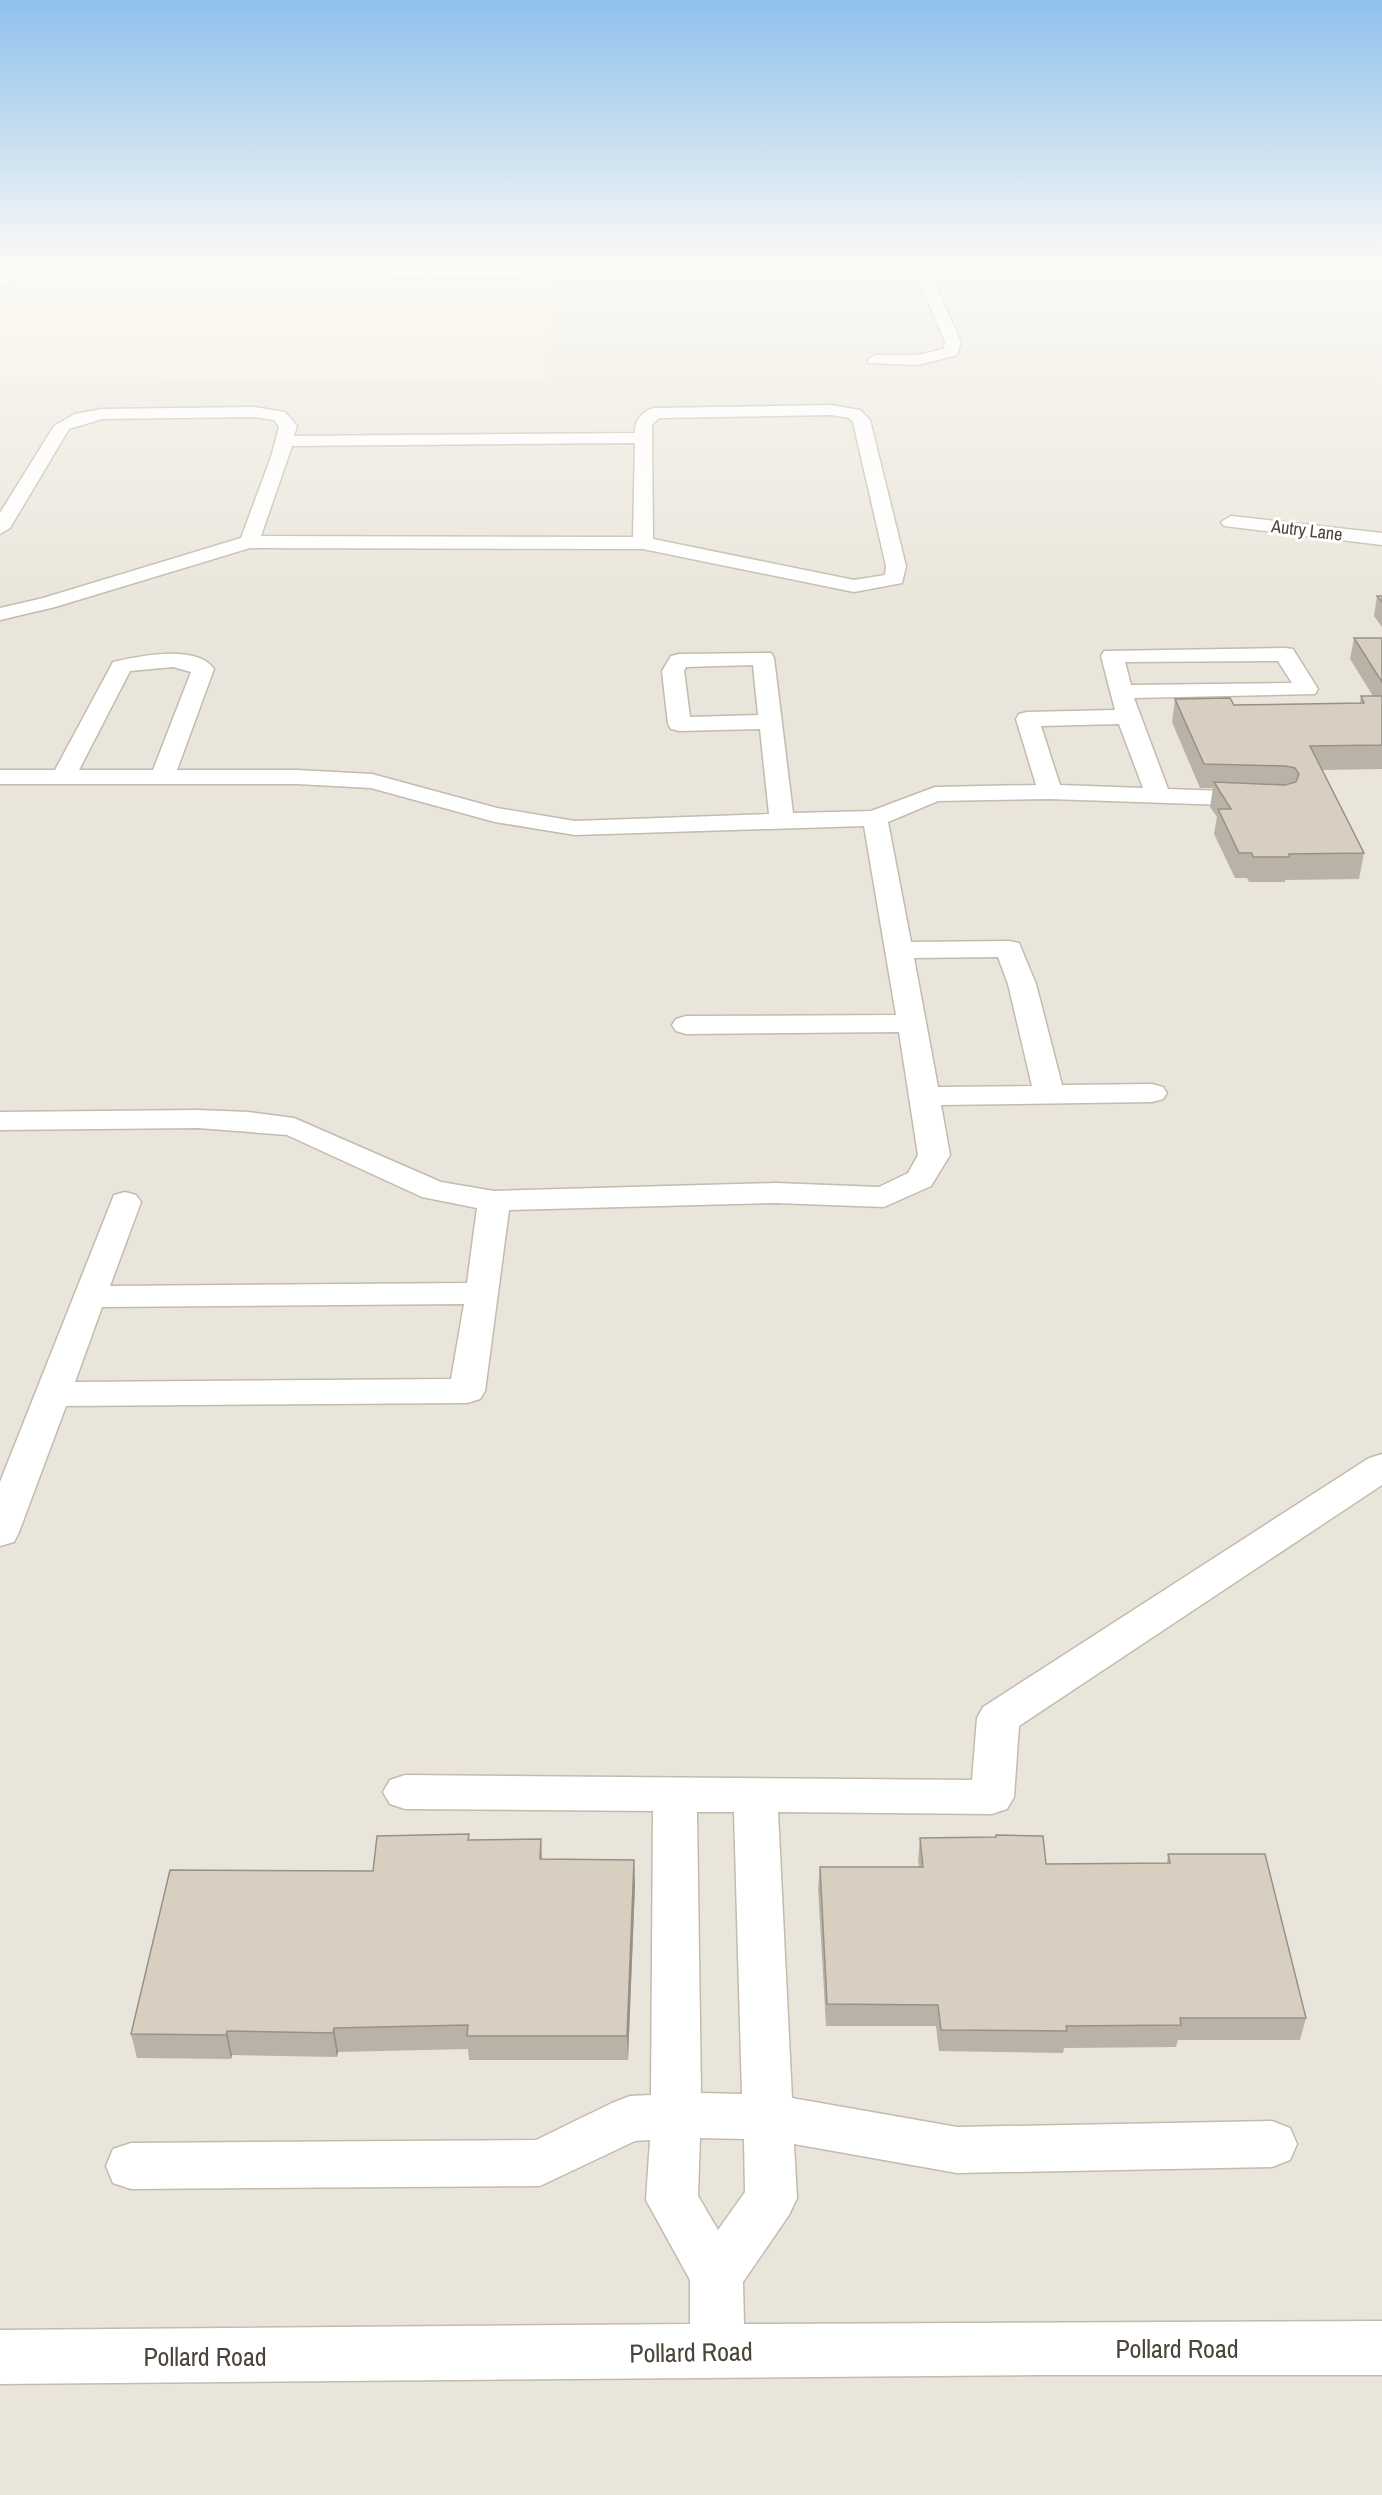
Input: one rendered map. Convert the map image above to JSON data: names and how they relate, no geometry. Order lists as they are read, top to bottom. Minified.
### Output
{"streets":{"street":["Autry Lane","Pollard Road"]}}
